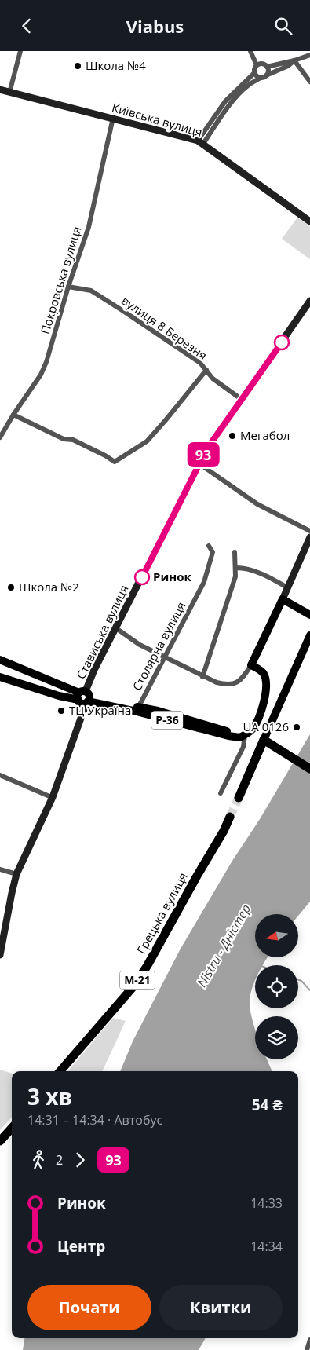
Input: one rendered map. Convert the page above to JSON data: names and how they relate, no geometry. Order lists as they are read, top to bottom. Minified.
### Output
{"streets":{"highway":["Грецька вулиця","М-21"],"main road":["Київська вулиця","Стависька вулиця","Р-36"],"street":["Покровська вулиця","вулиця 8 Березня","Столярна вулиця"]},"crossings":[["Київська вулиця","Покровська вулиця"],["Покровська вулиця","вулиця 8 Березня"],["вулиця 8 Березня","Стависька вулиця"],["Стависька вулиця","Р-36"],["Столярна вулиця","Р-36"]],"water":["Nistru - Дністер"],"places":["Школа №4","Мегабол","Ринок","Школа №2","ТЦ Україна","UA 0126"],"lines":["bus line 93"],"north":"left","page":{"header":"Viabus","on_map":"93","heading":["3 хв","14:31 – 14:34 · Автобус","54 ₴"],"legs":["2","93"],"list":[{"name":"Ринок","value":"14:33"},{"name":"Центр","value":"14:34"}],"buttons":["Почати","Квитки"]}}
